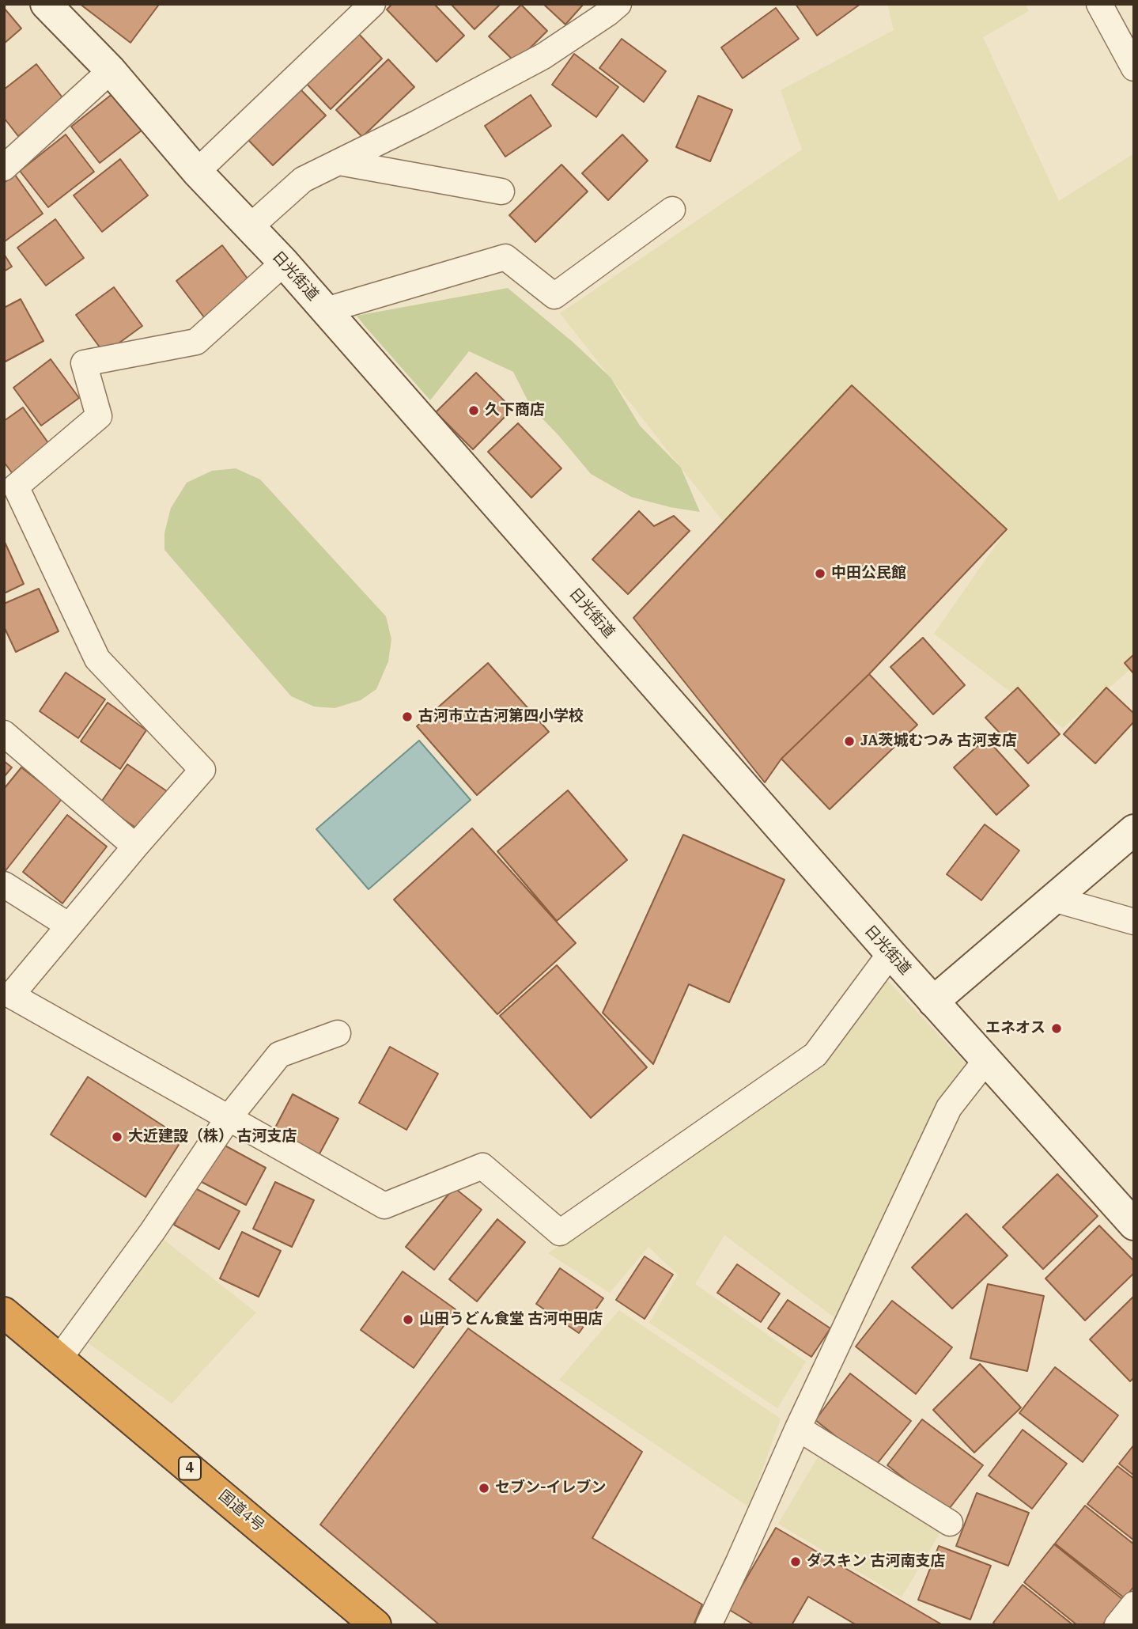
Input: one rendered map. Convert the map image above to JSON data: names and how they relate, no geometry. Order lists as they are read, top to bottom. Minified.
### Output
{"streets":{"highway":["4","国道4号"],"main road":["日光街道"]},"places":["久下商店","中田公民館","古河市立古河第四小学校","JA茨城むつみ 古河支店","エネオス","大近建設（株） 古河支店","山田うどん食堂 古河中田店","セブン-イレブン","ダスキン 古河南支店"]}
